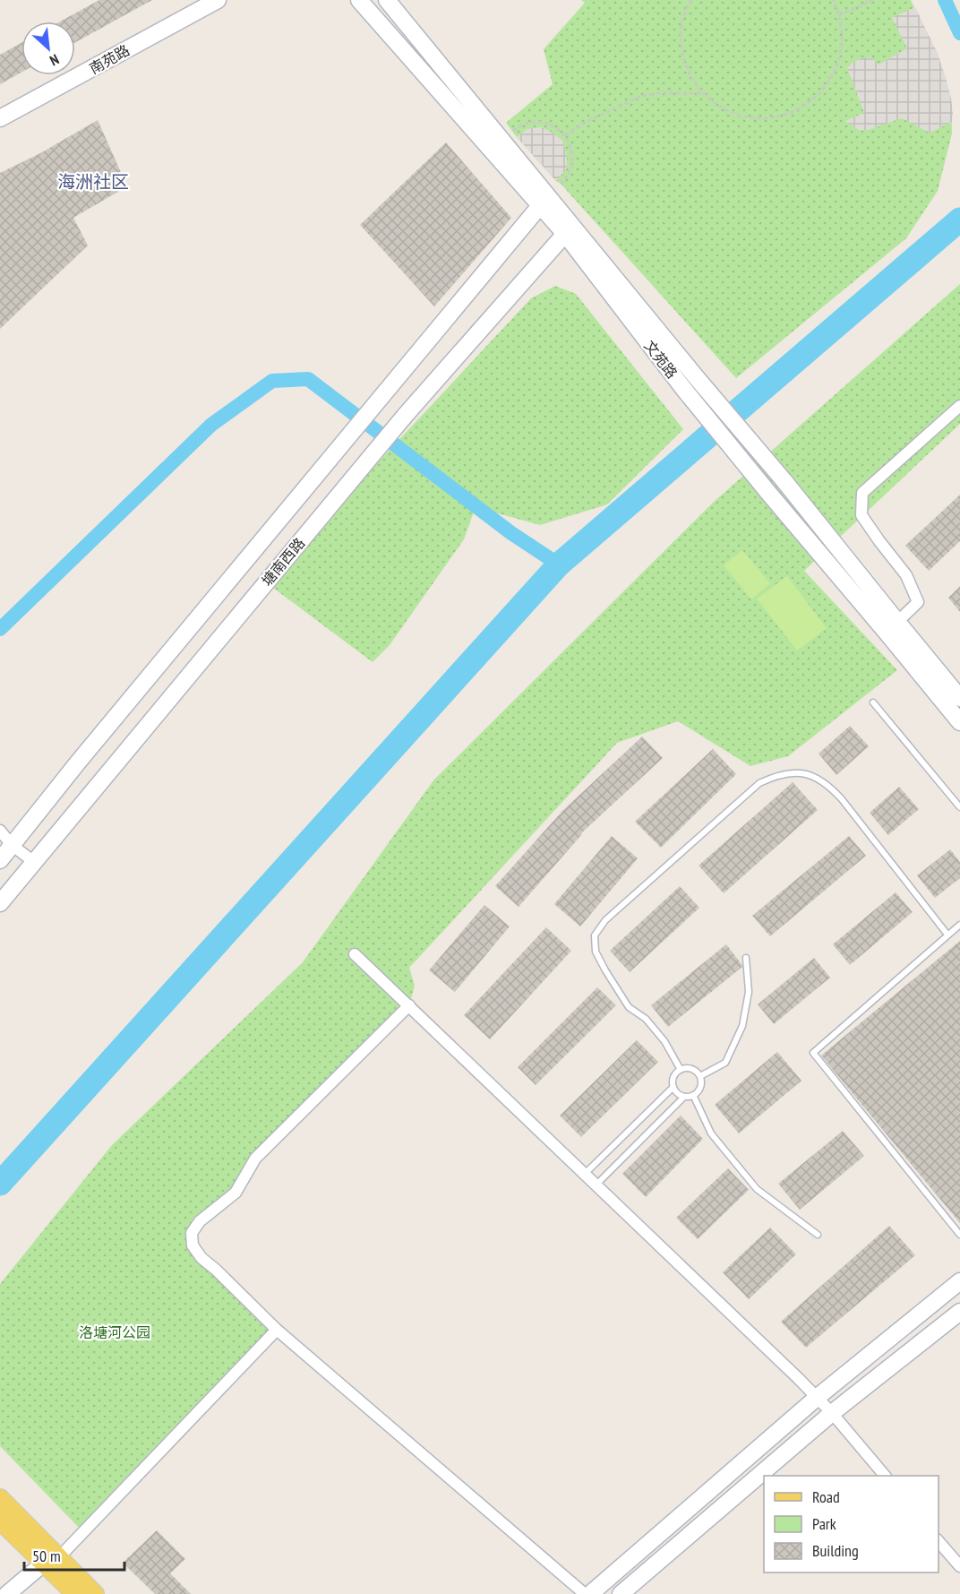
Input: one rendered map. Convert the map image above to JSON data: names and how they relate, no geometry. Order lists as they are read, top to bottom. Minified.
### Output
{"streets":{"main road":["南苑路","文苑路","塘南西路"]},"crossings":[["文苑路","塘南西路"]],"districts":["海洲社区"],"parks":["洛塘河公园"],"legend":["Road","Park","Building"],"scale_bar":"50 m","north":"bottom right"}
